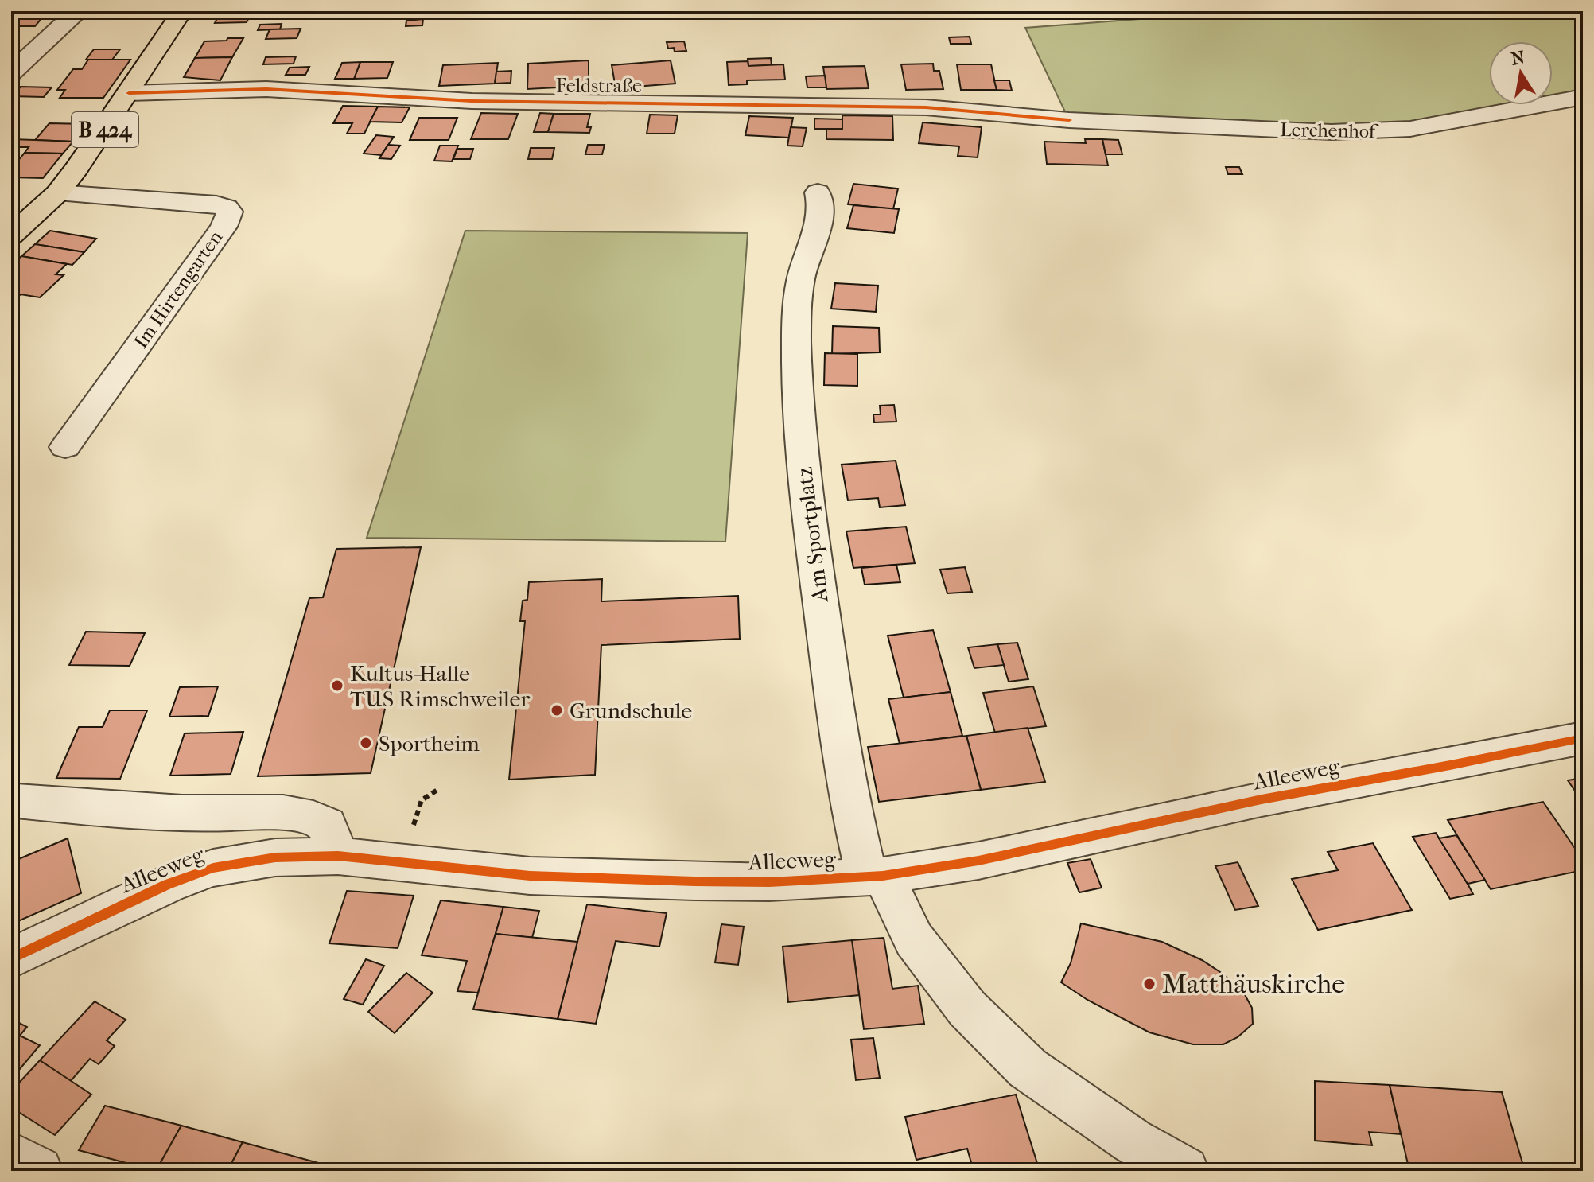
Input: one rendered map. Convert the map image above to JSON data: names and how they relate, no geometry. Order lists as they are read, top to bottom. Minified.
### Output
{"streets":{"main road":["B 424"],"street":["Feldstraße","Lerchenhof","Im Hirtengarten","Am Sportplatz","Alleeweg"]},"crossings":[["Feldstraße","B 424"],["Feldstraße","Lerchenhof"],["B 424","Im Hirtengarten"],["Am Sportplatz","Alleeweg"]],"places":["Kultus-Halle TUS Rimschweiler","Grundschule","Sportheim","Matthäuskirche"],"north":"top"}
